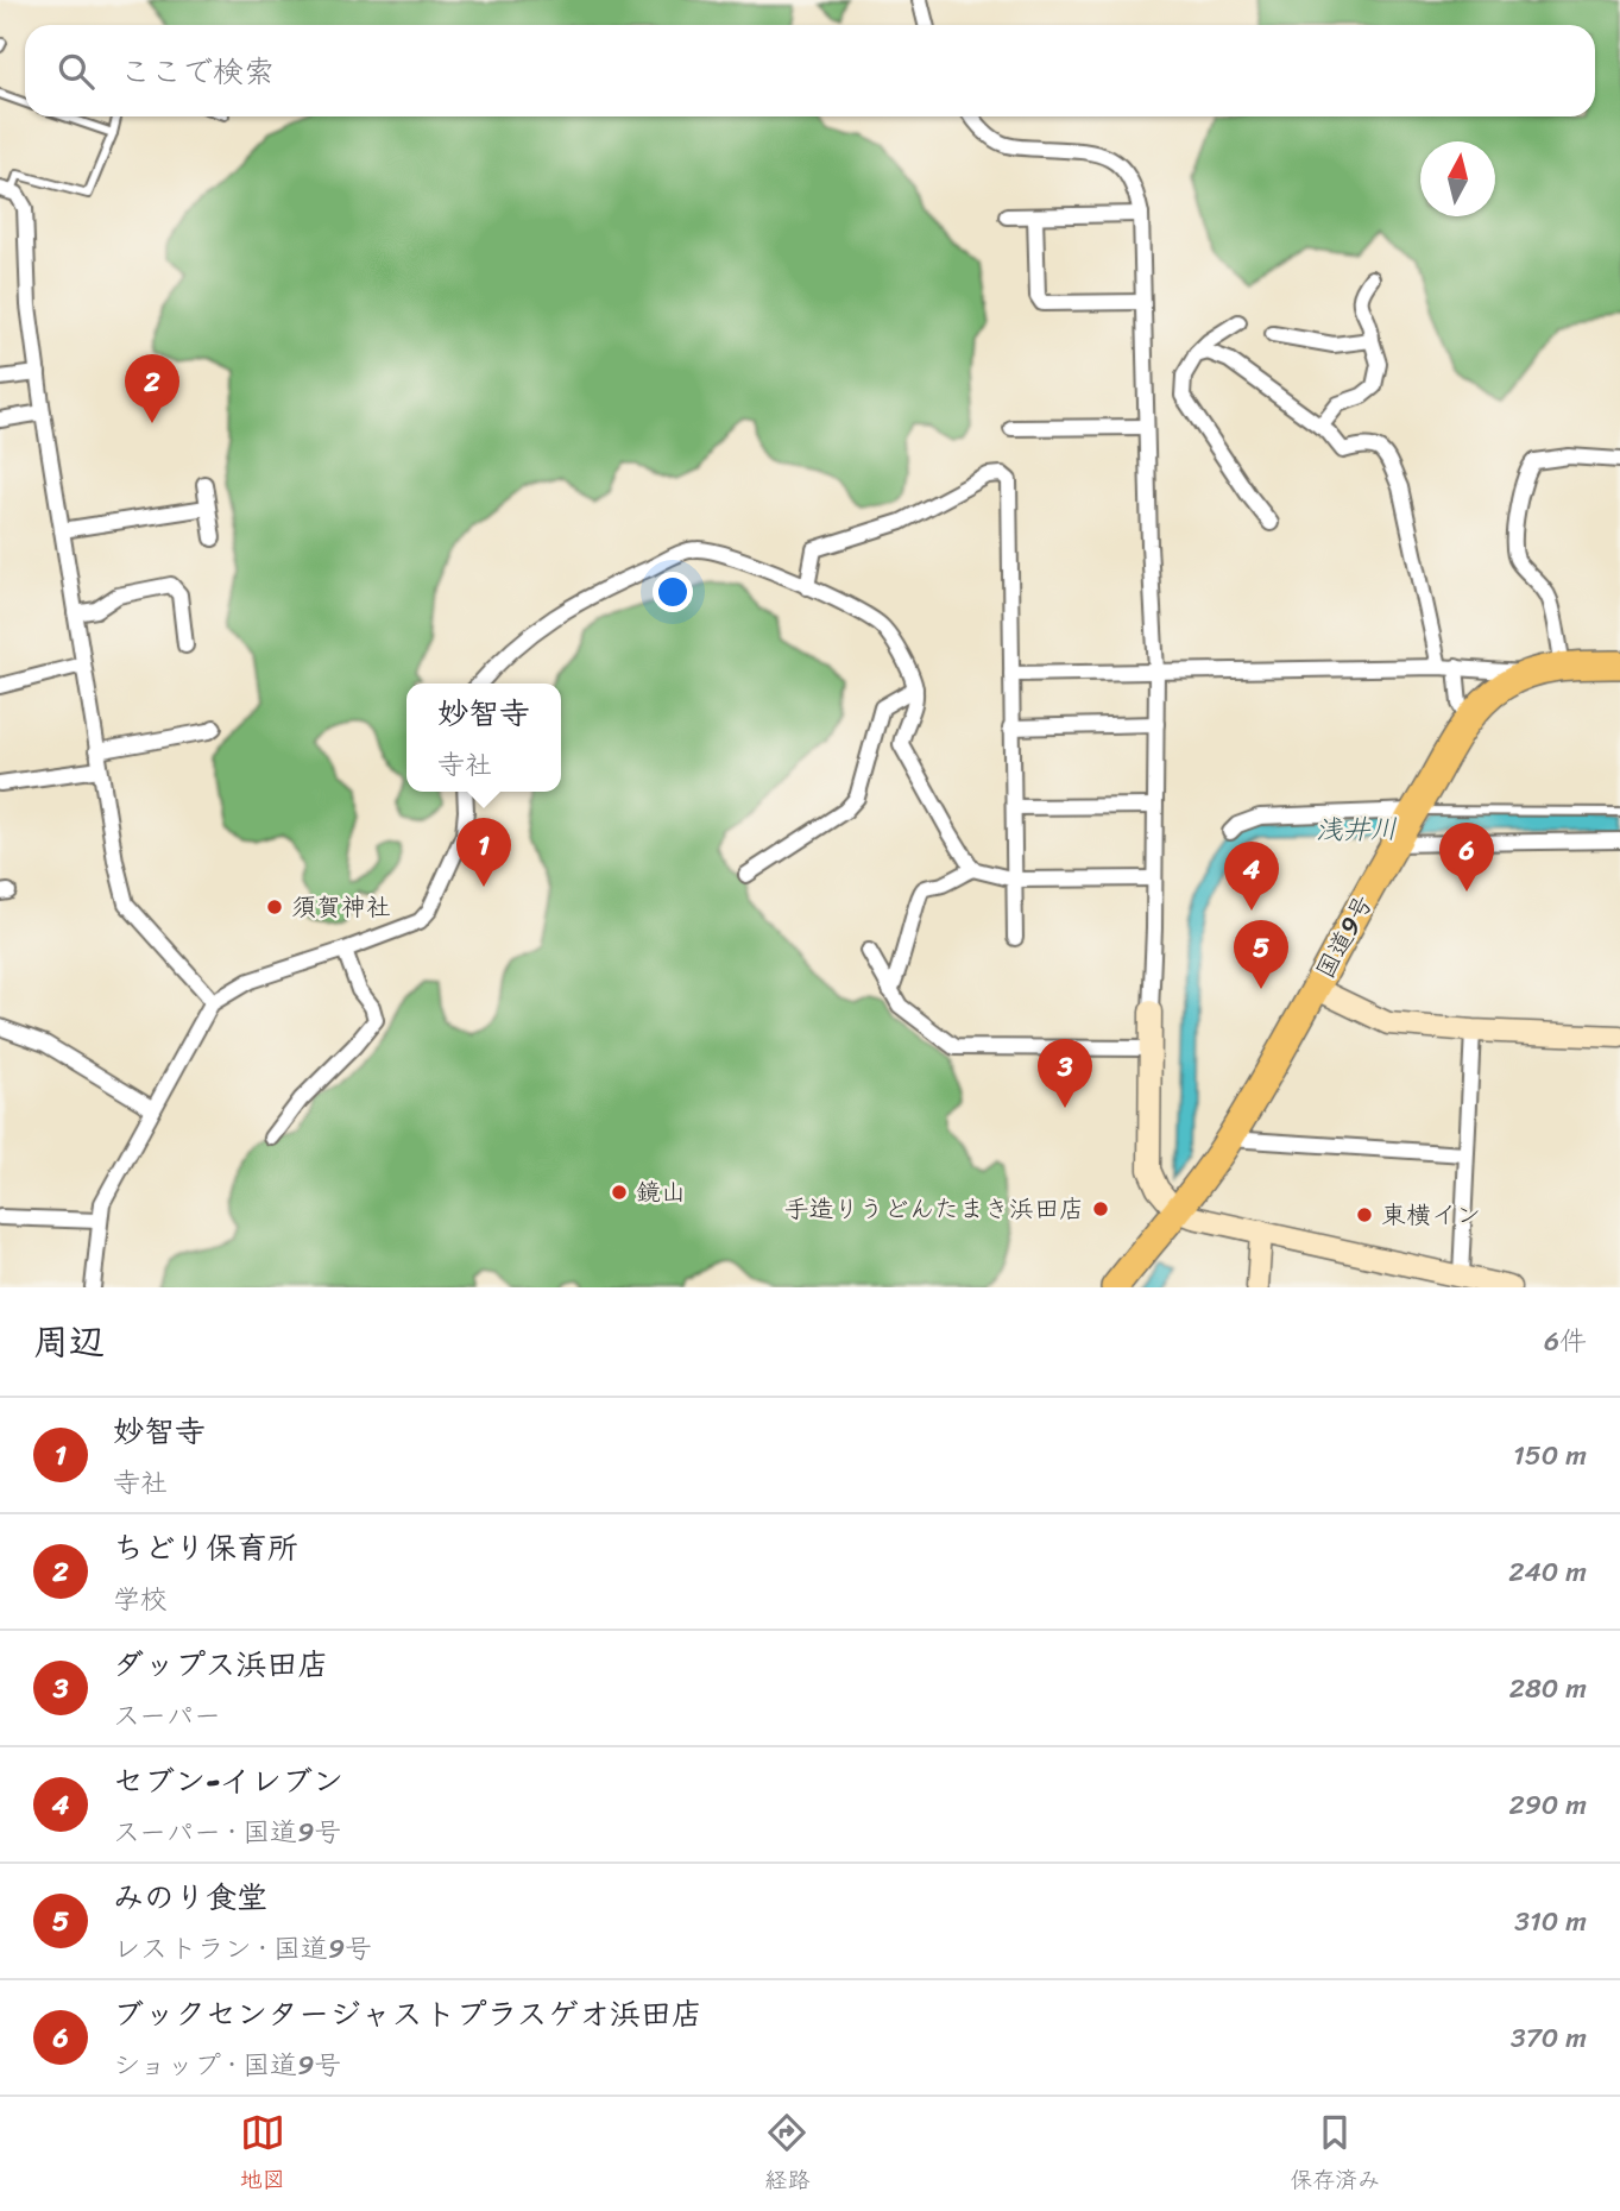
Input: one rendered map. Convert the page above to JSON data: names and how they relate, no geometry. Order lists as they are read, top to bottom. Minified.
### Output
{"streets":{"highway":["国道9号"]},"water":["浅井川"],"places":["須賀神社","鏡山","手造りうどんたまき浜田店","東横イン"],"north":"top","page":{"search":"ここで検索","pins":["2","1","6","4","5","3"],"popup":["妙智寺","寺社"],"heading":["周辺","6件"],"list":[{"mark":"1","name":"妙智寺","note":"寺社","value":"150 m"},{"mark":"2","name":"ちどり保育所","note":"学校","value":"240 m"},{"mark":"3","name":"ダップス浜田店","note":"スーパー","value":"280 m"},{"mark":"4","name":"セブン-イレブン","note":"スーパー · 国道9号","value":"290 m"},{"mark":"5","name":"みのり食堂","note":"レストラン · 国道9号","value":"310 m"},{"mark":"6","name":"ブックセンタージャストプラスゲオ浜田店","note":"ショップ · 国道9号","value":"370 m"}],"nav":["地図","経路","保存済み"]}}
